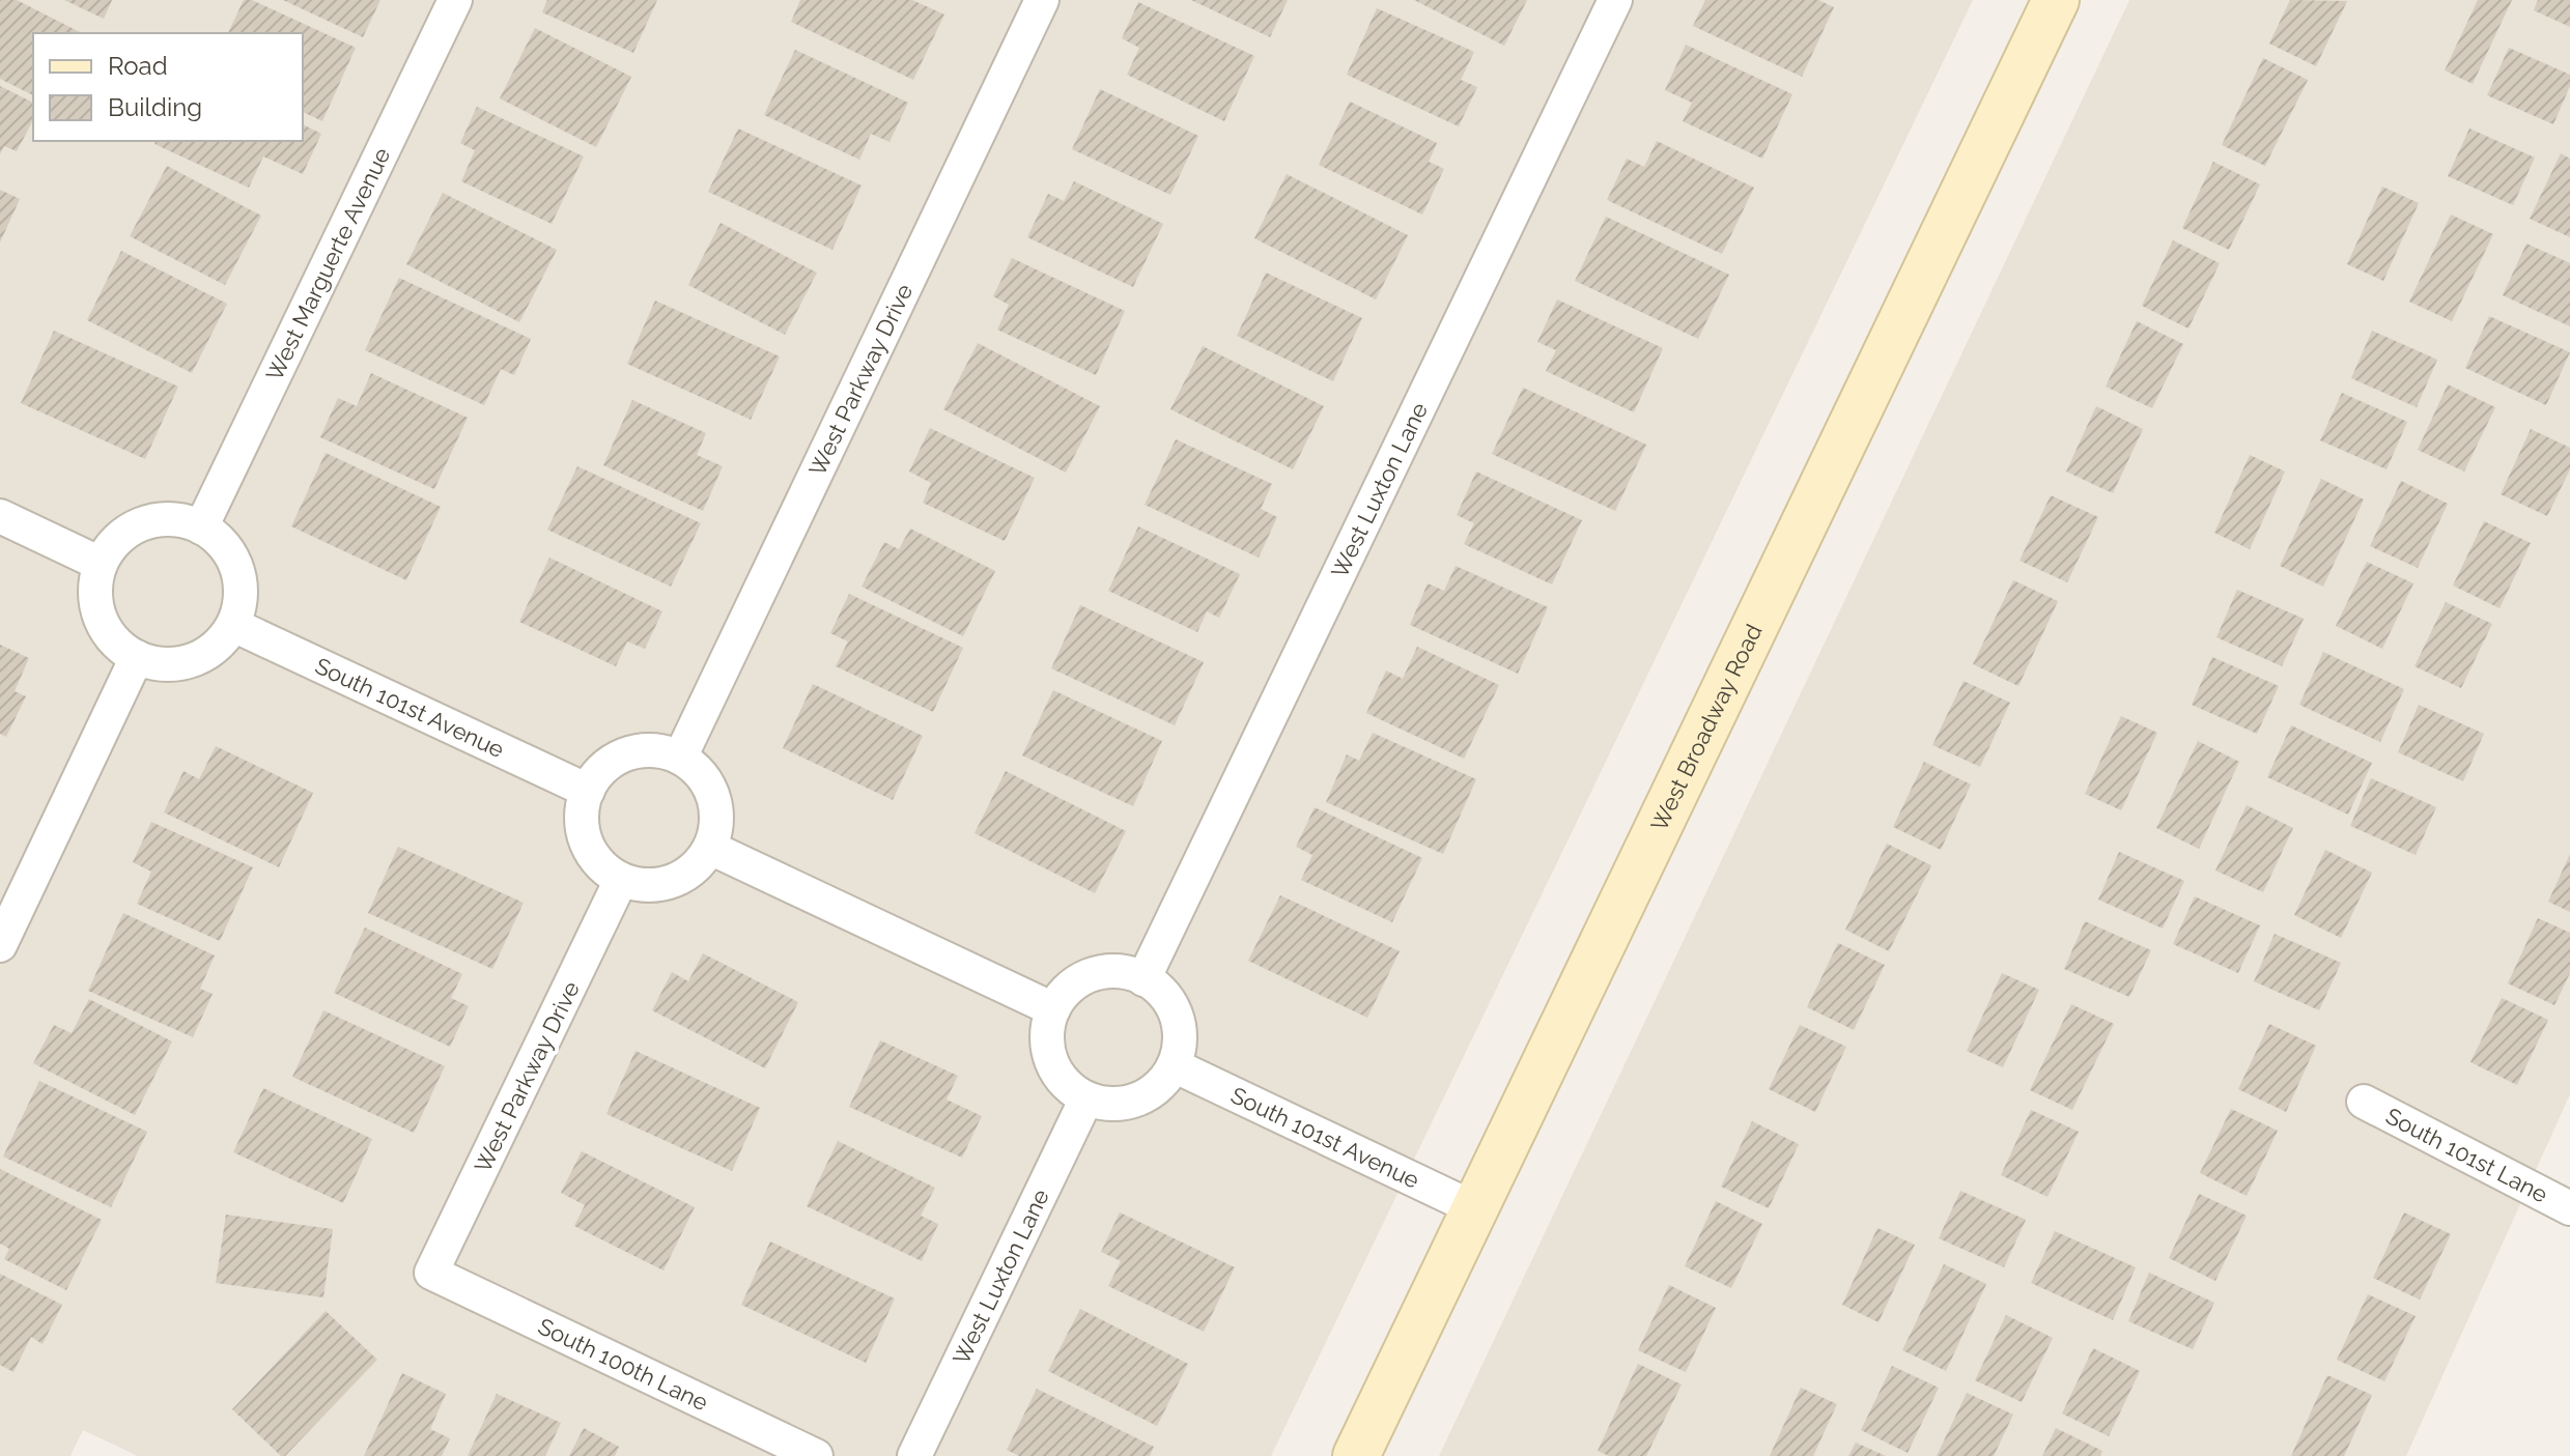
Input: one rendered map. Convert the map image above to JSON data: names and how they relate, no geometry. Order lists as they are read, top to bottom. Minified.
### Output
{"streets":{"main road":["West Broadway Road"],"street":["West Marguerte Avenue","West Parkway Drive","West Luxton Lane","South 101st Avenue","South 101st Lane","South 100th Lane"]},"crossings":[["West Marguerte Avenue","South 101st Avenue"],["West Parkway Drive","South 101st Avenue"],["West Parkway Drive","South 100th Lane"],["West Luxton Lane","South 101st Avenue"],["South 101st Avenue","West Broadway Road"]],"legend":["Road","Building"]}
